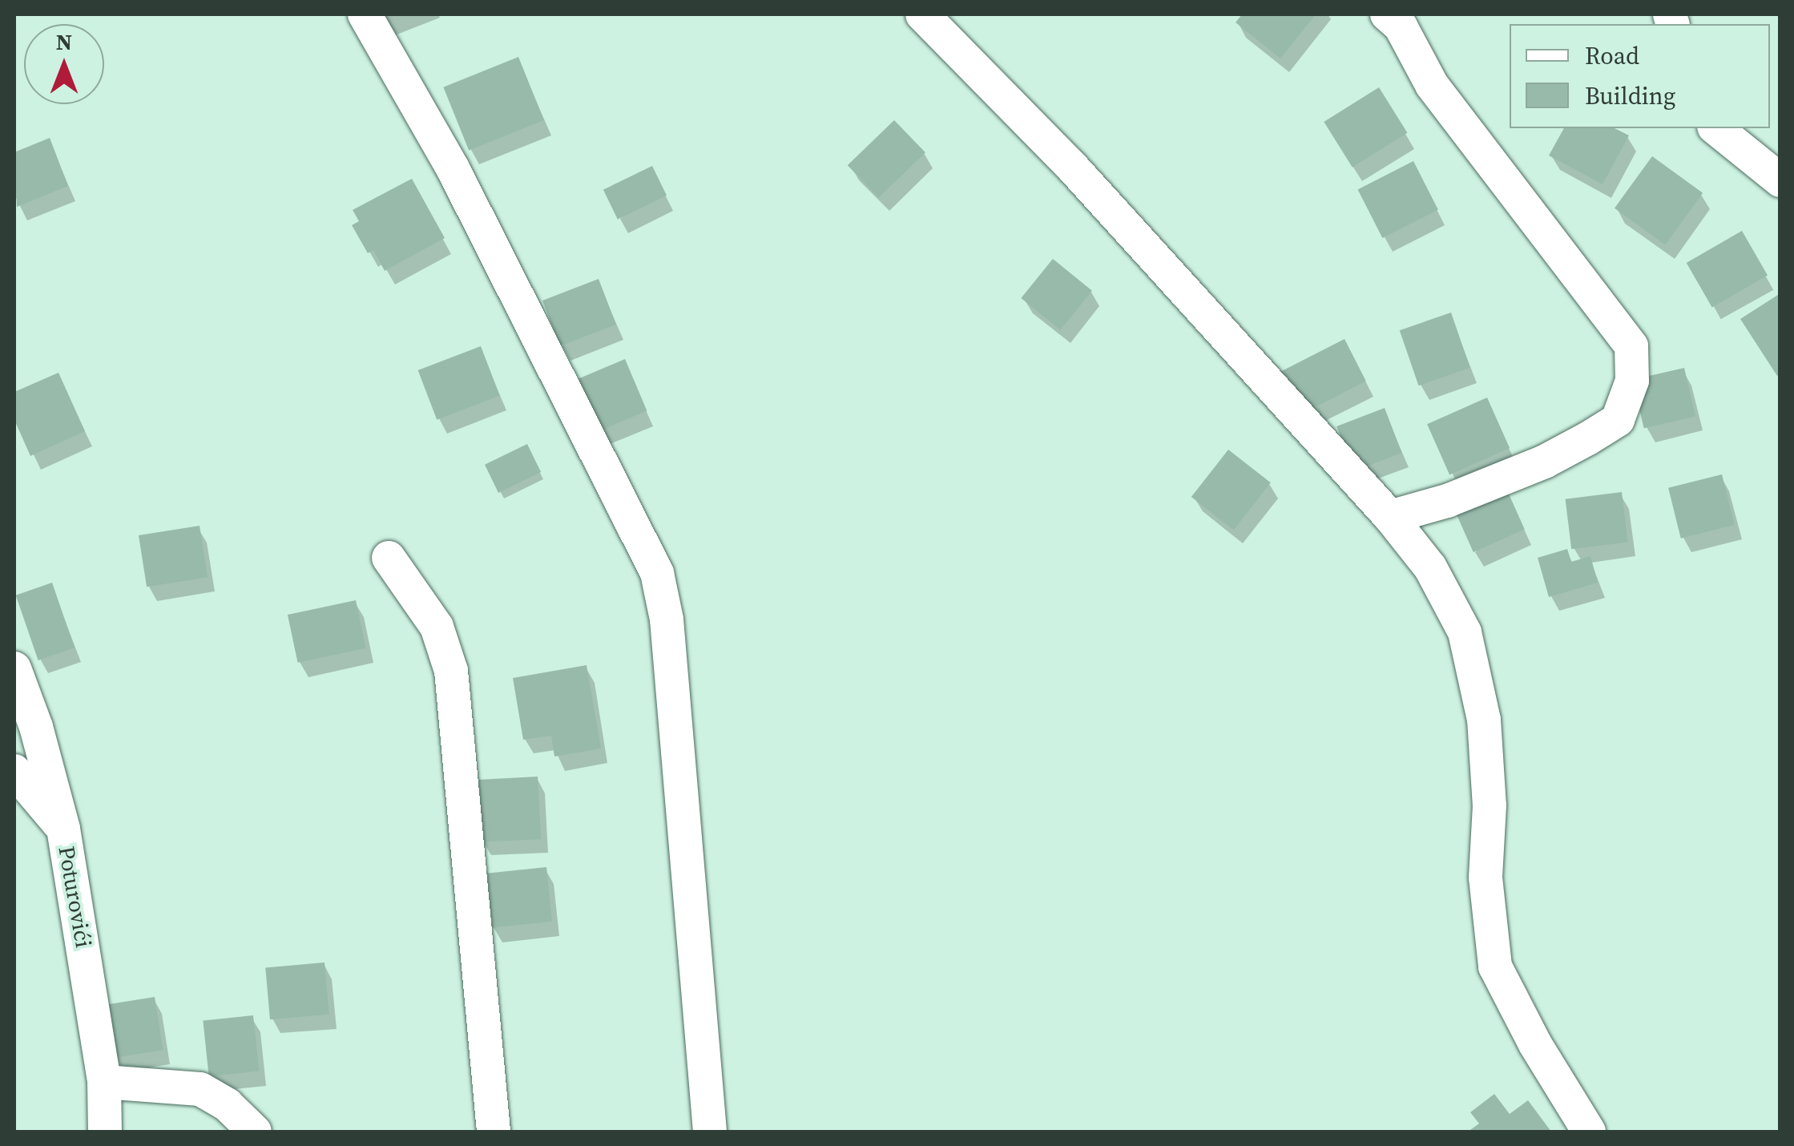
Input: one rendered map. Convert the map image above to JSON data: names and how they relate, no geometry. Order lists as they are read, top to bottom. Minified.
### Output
{"streets":{"street":["Poturovići"]},"legend":["Road","Building"],"north":"top"}
